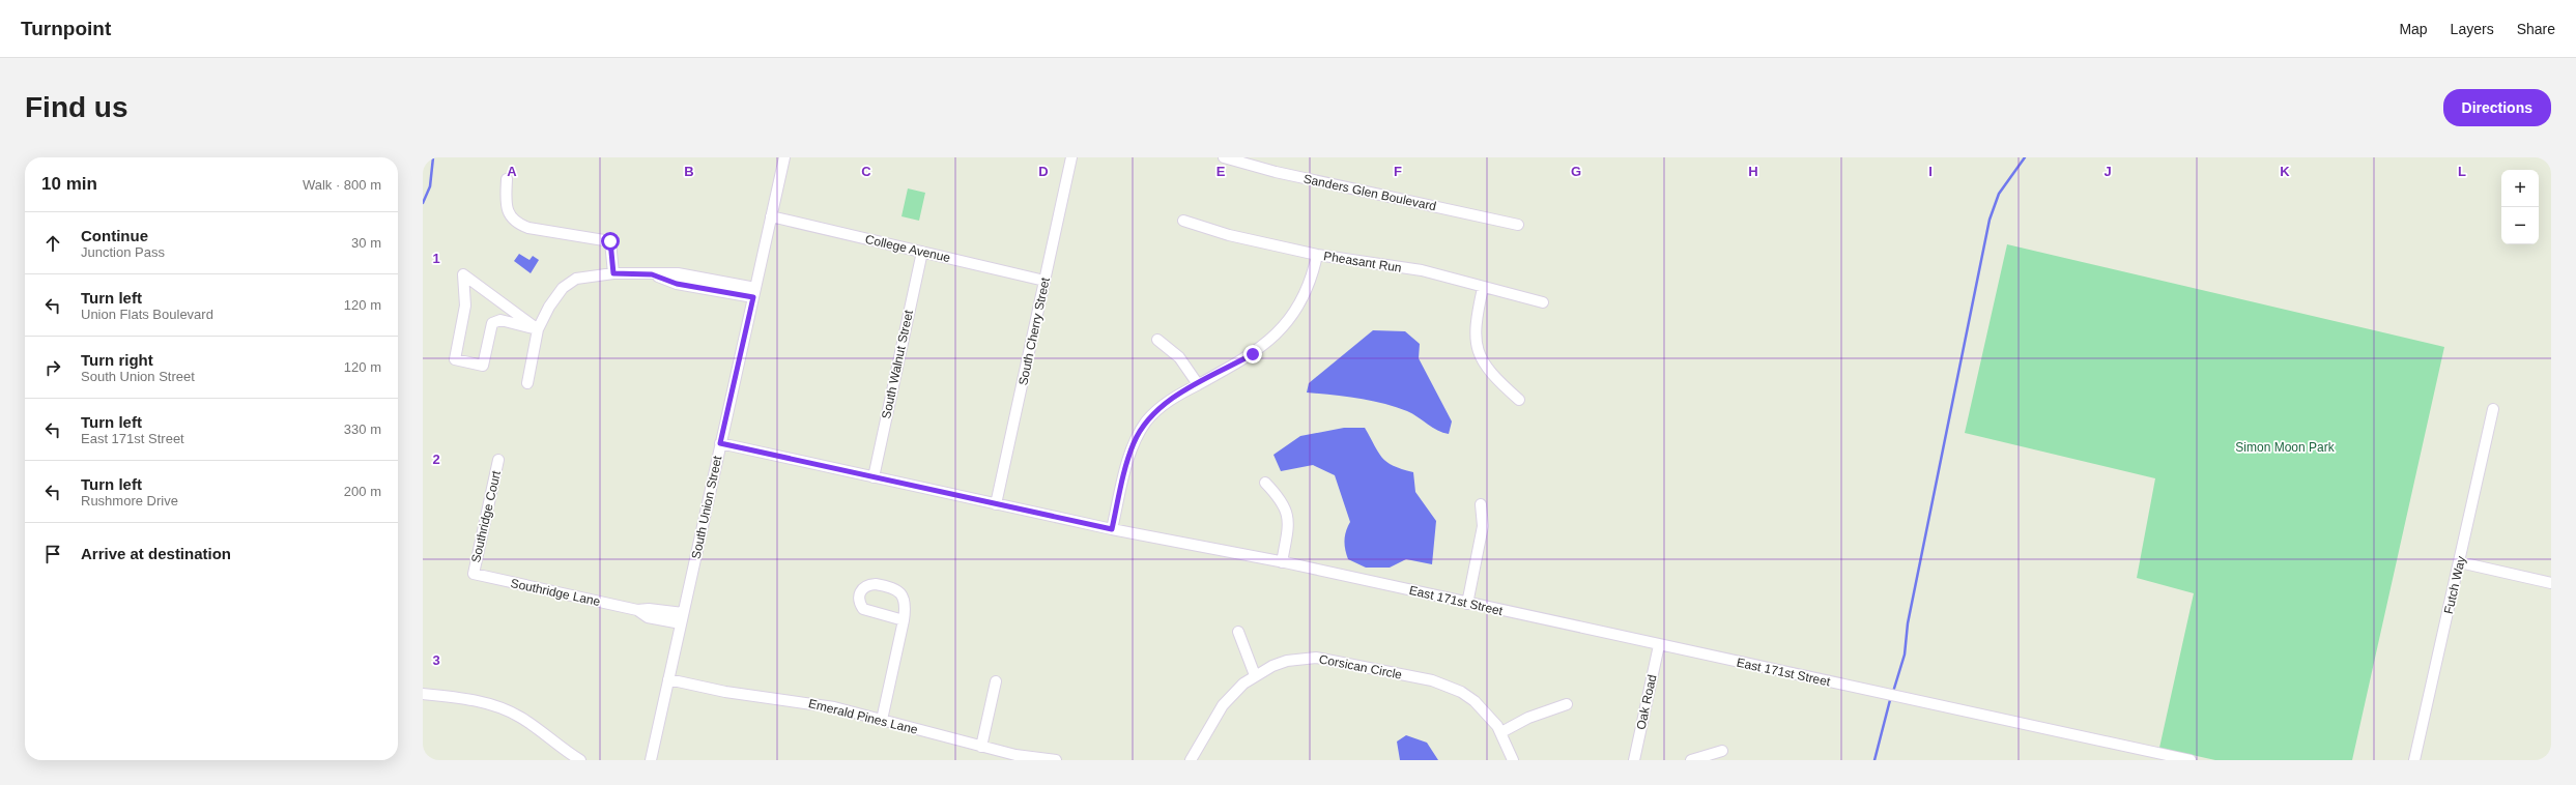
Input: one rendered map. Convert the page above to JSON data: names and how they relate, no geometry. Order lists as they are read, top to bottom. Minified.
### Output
{"streets":{"street":["Sanders Glen Boulevard","College Avenue","Pheasant Run","South Cherry Street","South Walnut Street","South Union Street","Southridge Court","Futch Way","Southridge Lane","East 171st Street","Corsican Circle","Oak Road","Emerald Pines Lane"]},"crossings":[["College Avenue","South Cherry Street"],["College Avenue","South Walnut Street"],["College Avenue","South Union Street"],["South Cherry Street","East 171st Street"],["South Walnut Street","East 171st Street"],["South Union Street","Southridge Lane"],["South Union Street","East 171st Street"],["South Union Street","Emerald Pines Lane"],["Southridge Court","Southridge Lane"],["East 171st Street","Oak Road"]],"parks":["Simon Moon Park"],"page":{"header":"Turnpoint","nav":["Map","Layers","Share"],"buttons":"Directions","title":"Find us","heading":["10 min","Walk · 800 m"],"map_buttons":["+","−"],"list":[["Continue","Junction Pass","30 m"],["Turn left","Union Flats Boulevard","120 m"],["Turn right","South Union Street","120 m"],["Turn left","East 171st Street","330 m"],["Turn left","Rushmore Drive","200 m"],"Arrive at destination"]},"grid":{"columns":["A","B","C","D","E","F","G","H","I","J","K","L"],"rows":["1","2","3"]}}
